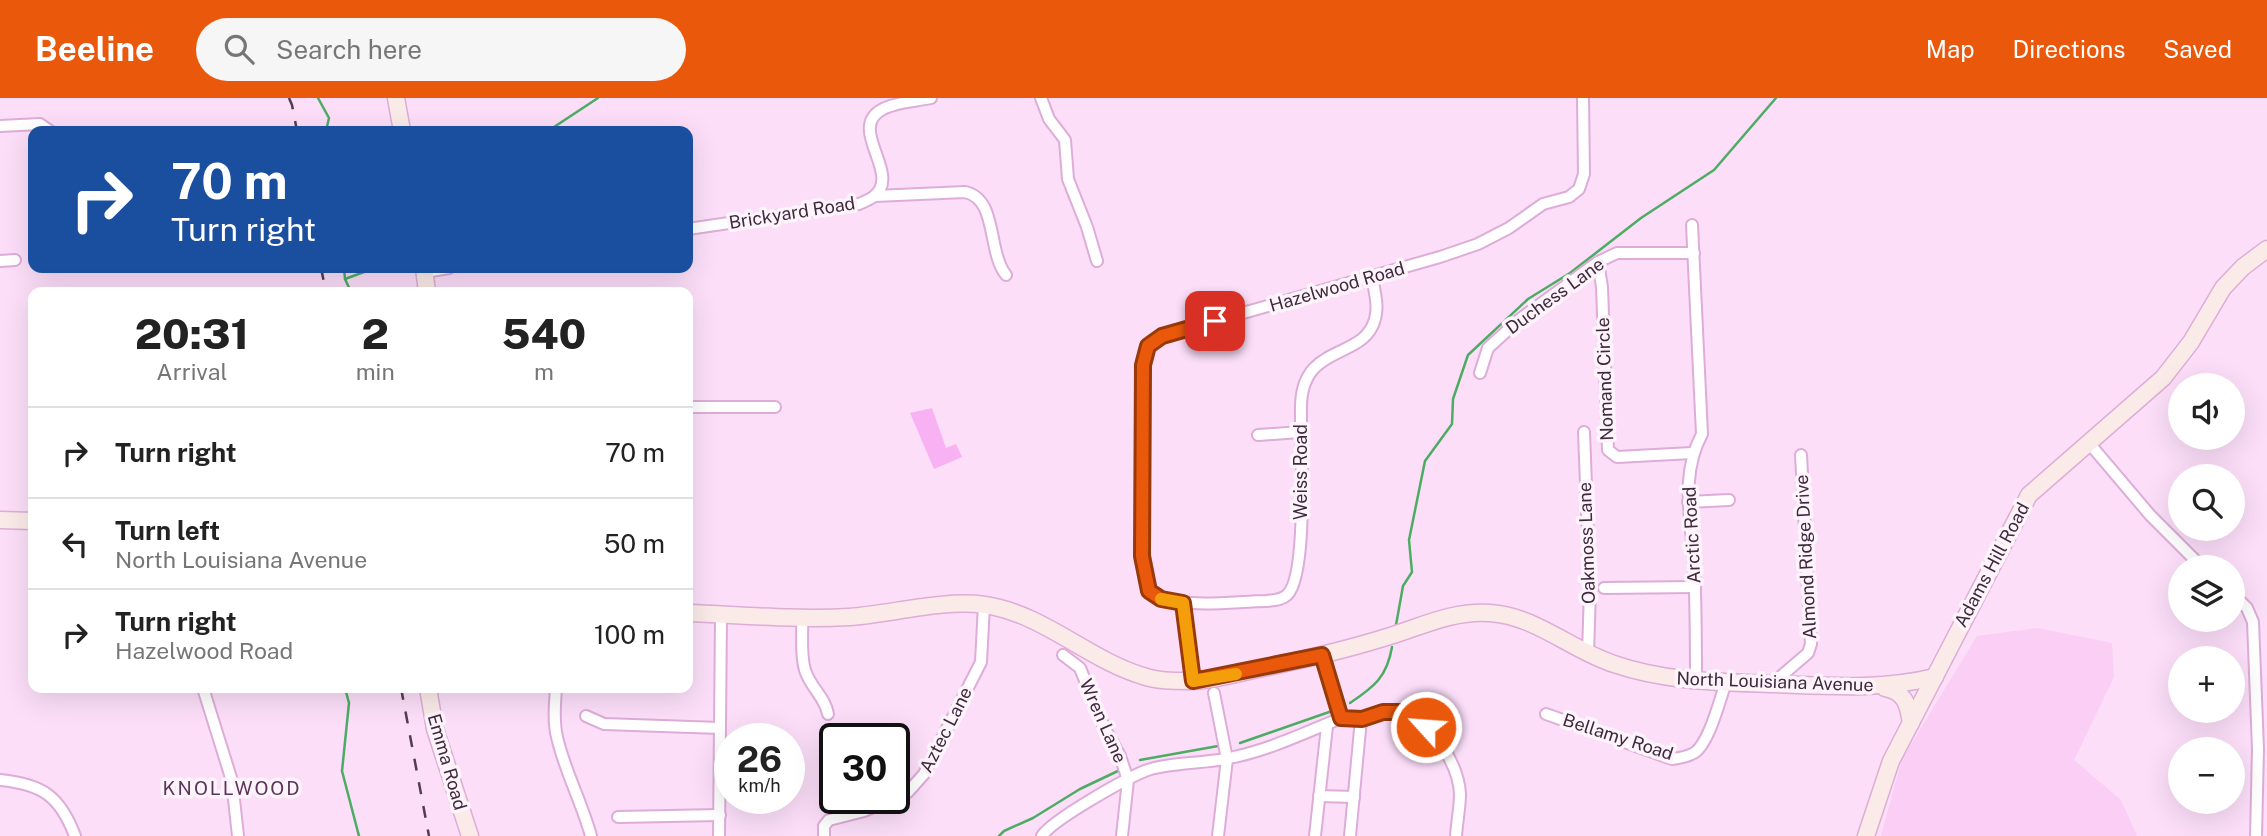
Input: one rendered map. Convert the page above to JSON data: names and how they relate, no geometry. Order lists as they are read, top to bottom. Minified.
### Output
{"streets":{"street":["Brickyard Road","Hazelwood Road","Duchess Lane","Nomand Circle","Weiss Road","Arctic Road","Oakmoss Lane","Almond Ridge Drive","Adams Hill Road","North Louisiana Avenue","Wren Lane","Aztec Lane","Bellamy Road","Emma Road"]},"crossings":[["Hazelwood Road","Weiss Road"],["Duchess Lane","Nomand Circle"],["Duchess Lane","Arctic Road"],["Nomand Circle","Arctic Road"],["Arctic Road","North Louisiana Avenue"],["Oakmoss Lane","North Louisiana Avenue"],["Almond Ridge Drive","North Louisiana Avenue"],["Adams Hill Road","North Louisiana Avenue"],["North Louisiana Avenue","Aztec Lane"],["North Louisiana Avenue","Bellamy Road"]],"districts":["KNOLLWOOD"],"page":{"header":"Beeline","search":"Search here","nav":["Map","Directions","Saved"],"turn":["70 m","Turn right"],"eta":["20:31","Arrival","2","min","540","m"],"map_buttons":["+","−"],"list":[{"name":"Turn right","value":"70 m"},{"name":"Turn left","note":"North Louisiana Avenue","value":"50 m"},{"name":"Turn right","note":"Hazelwood Road","value":"100 m"}],"speed":"26 km/h","limit":"30"}}
